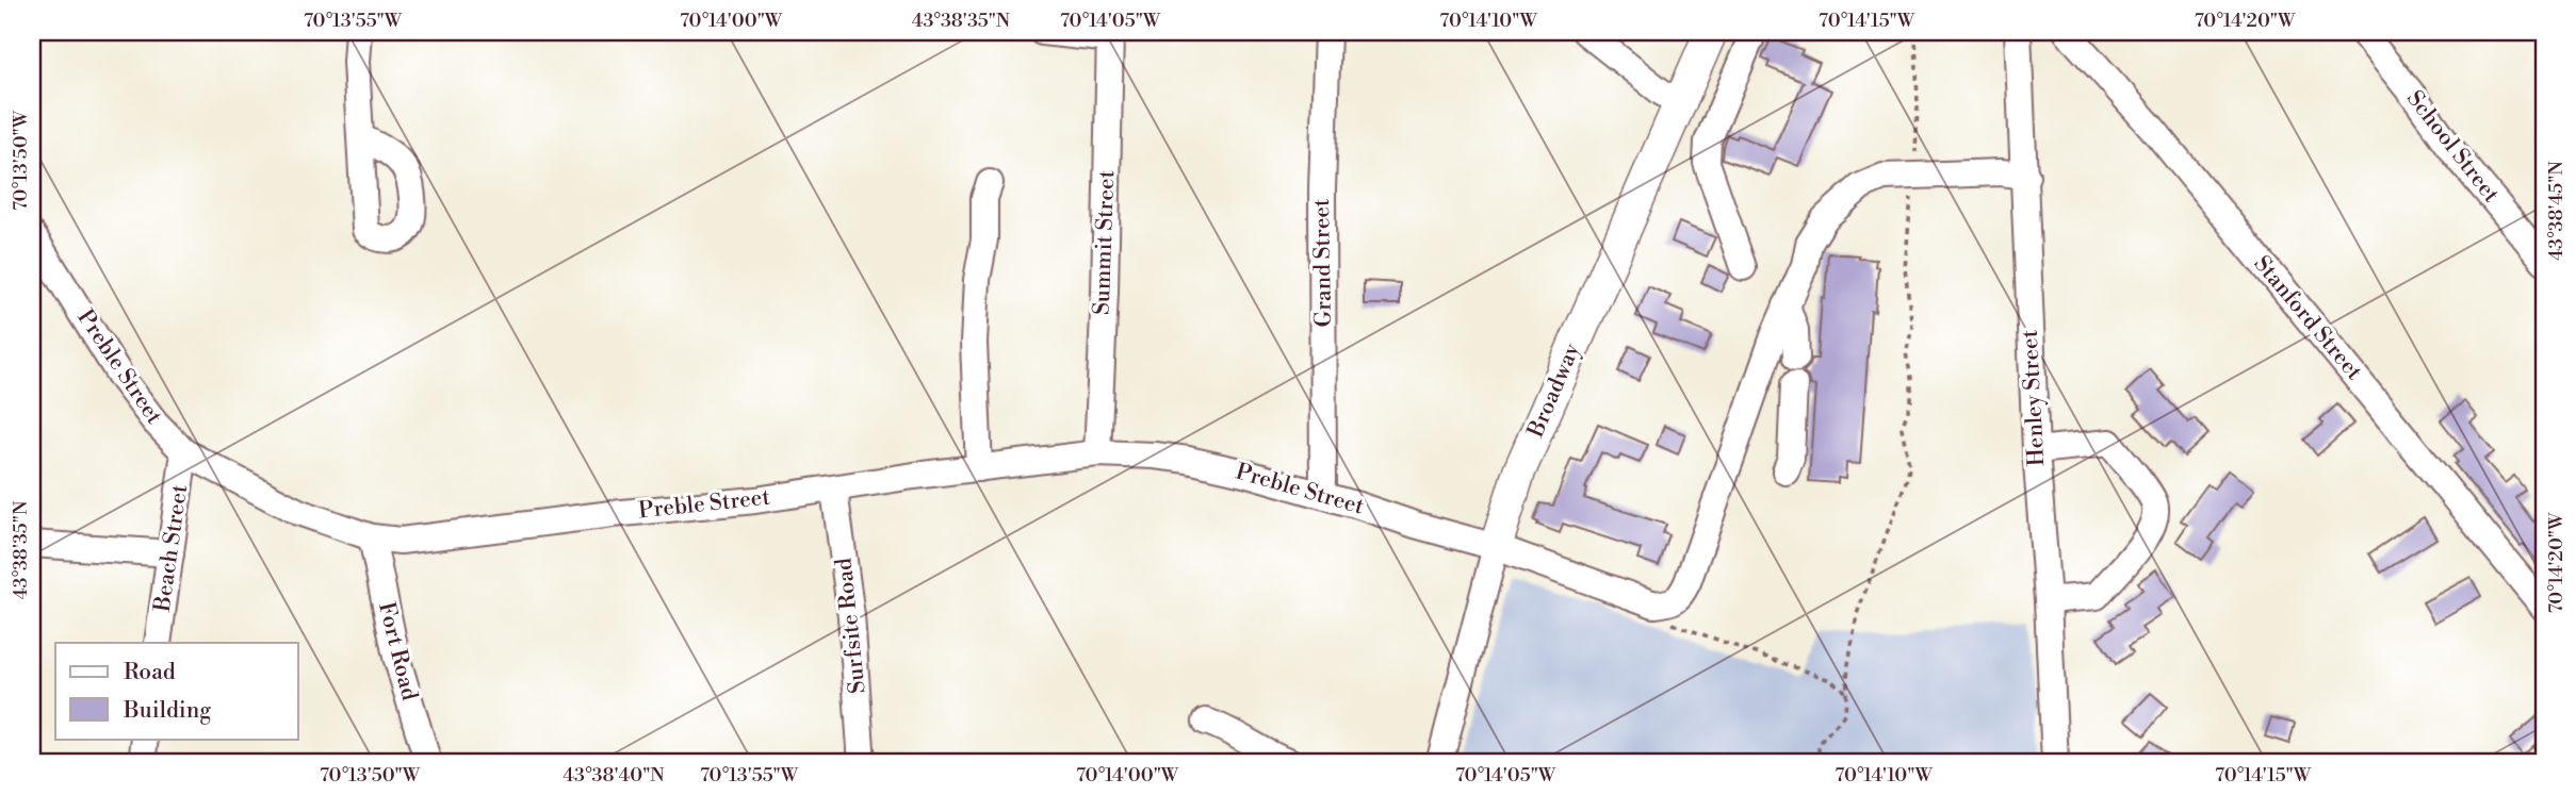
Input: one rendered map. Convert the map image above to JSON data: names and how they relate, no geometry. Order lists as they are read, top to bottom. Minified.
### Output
{"streets":{"main road":["Broadway"],"street":["School Street","Summit Street","Grand Street","Stanford Street","Preble Street","Henley Street","Beach Street","Surfsite Road","Fort Road"]},"crossings":[["Summit Street","Preble Street"],["Grand Street","Preble Street"],["Preble Street","Broadway"],["Preble Street","Beach Street"],["Preble Street","Surfsite Road"],["Preble Street","Fort Road"]],"legend":["Road","Building"],"coordinates":["70°13'55\"W","70°14'00\"W","43°38'35\"N","70°14'05\"W","70°14'10\"W","70°14'15\"W","70°14'20\"W","70°13'50\"W","43°38'45\"N","43°38'40\"N"]}
